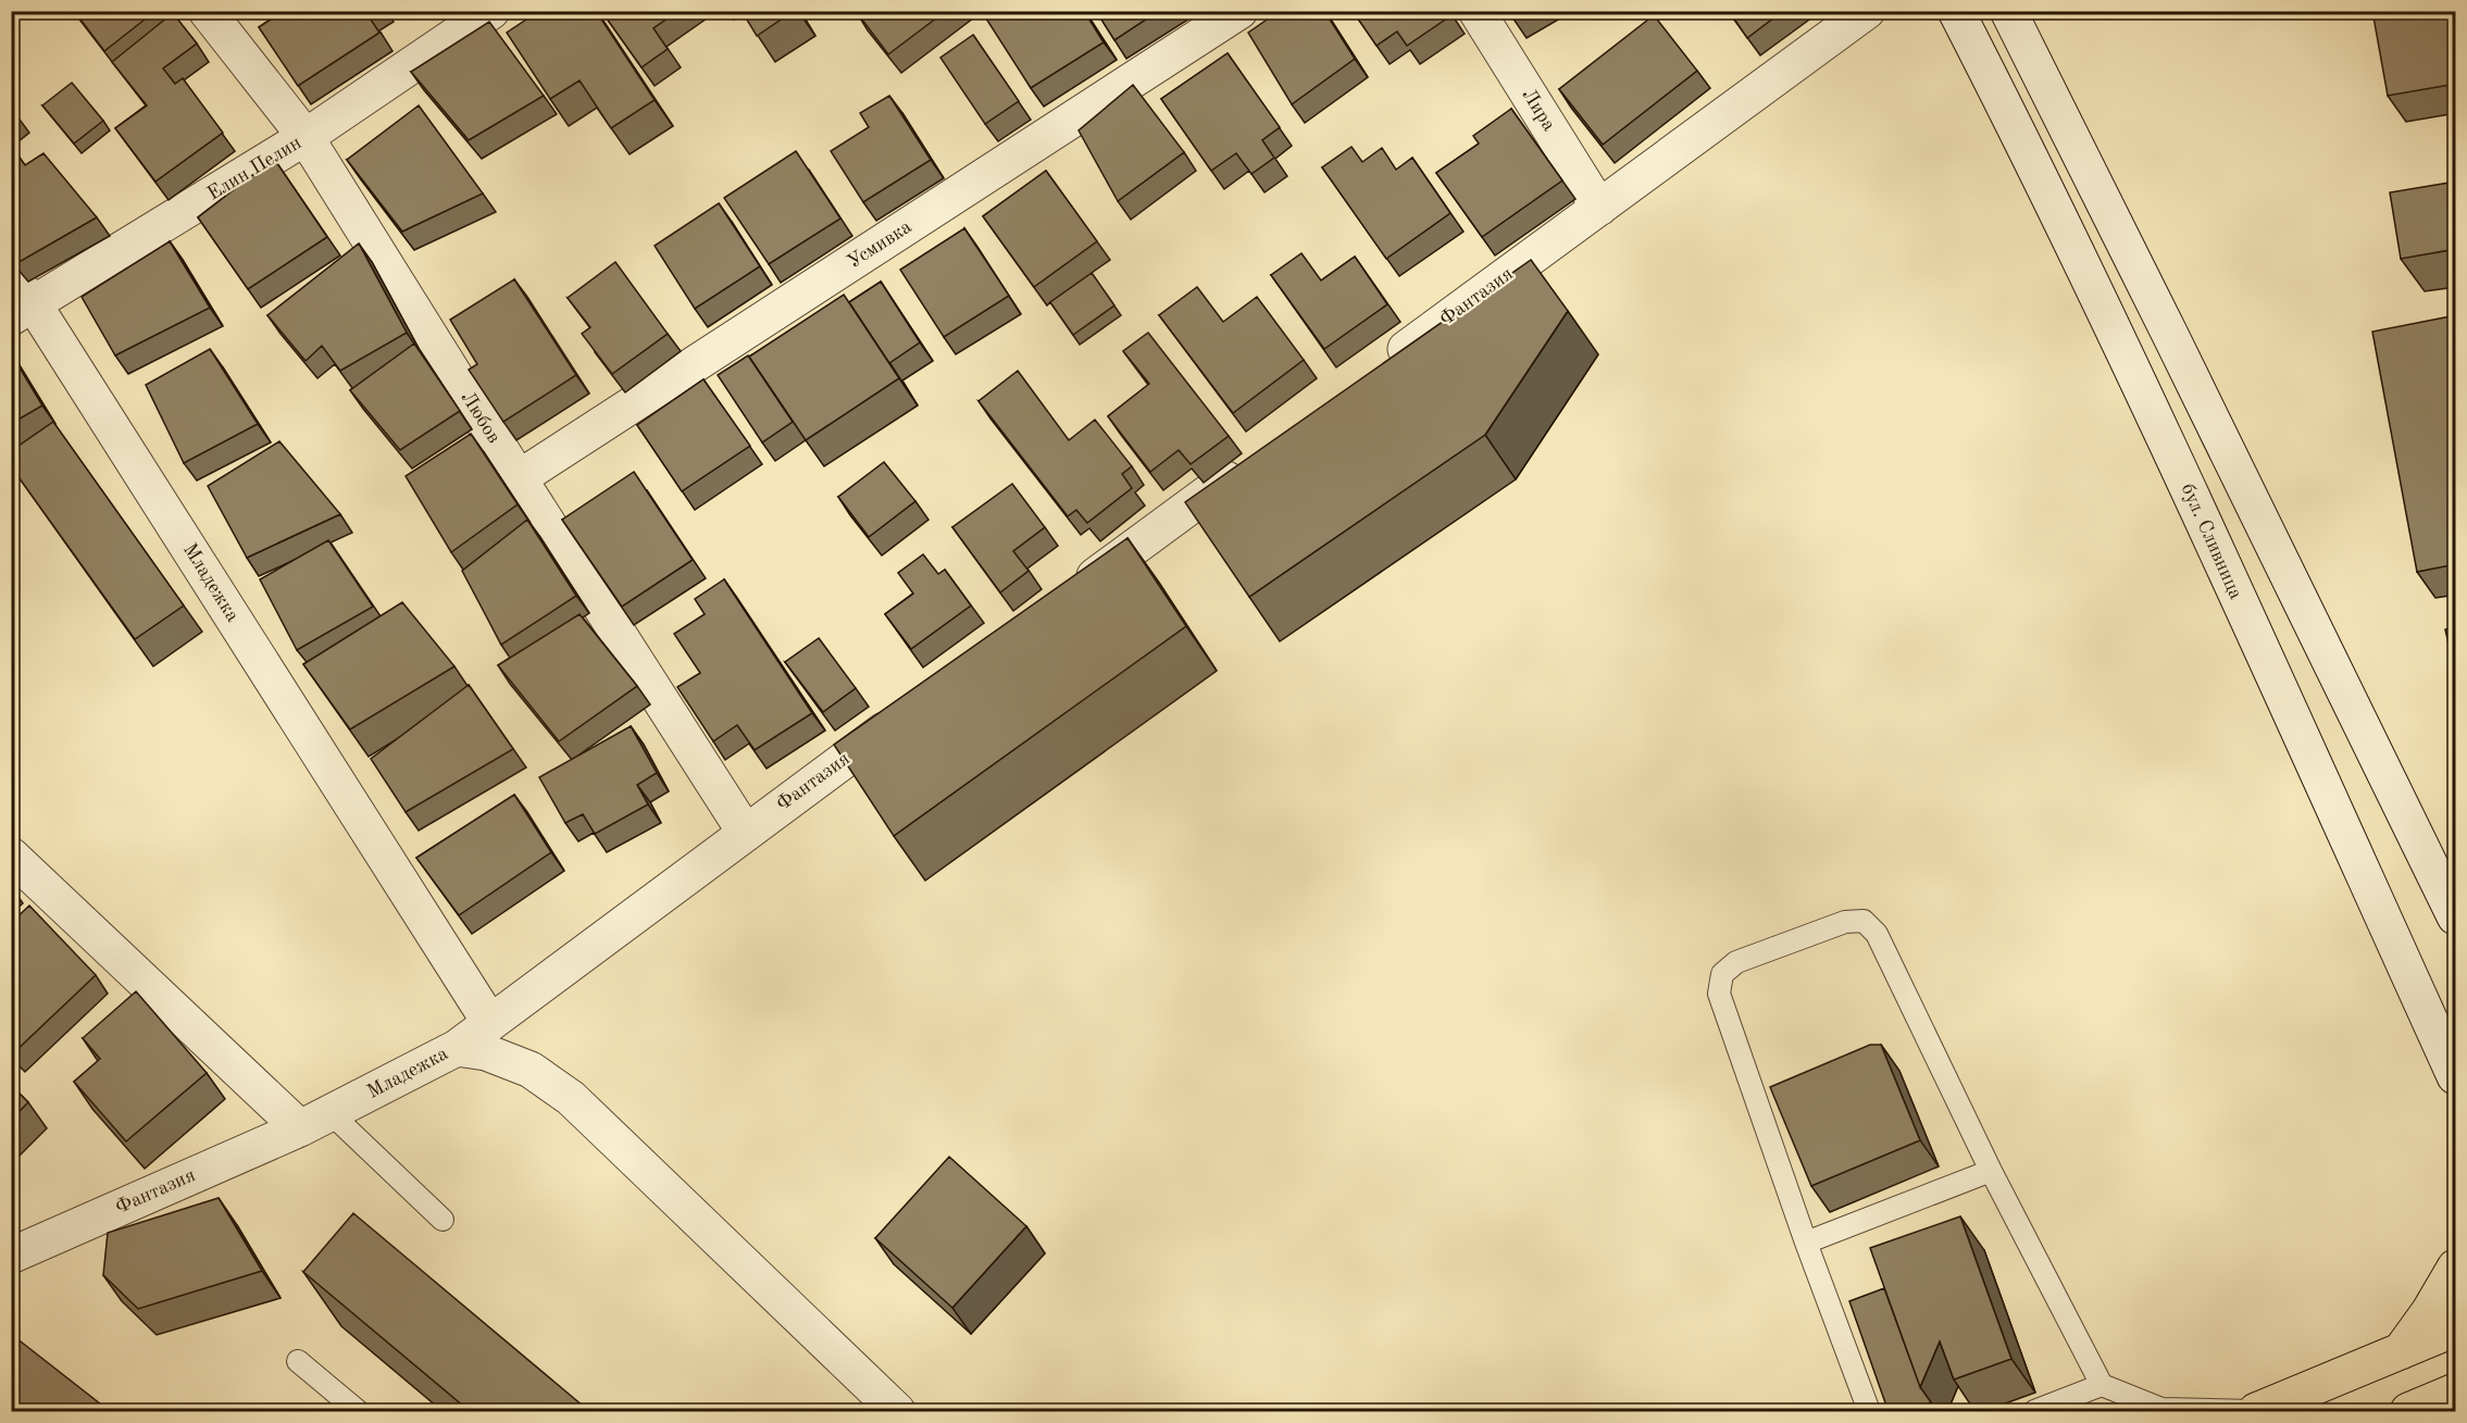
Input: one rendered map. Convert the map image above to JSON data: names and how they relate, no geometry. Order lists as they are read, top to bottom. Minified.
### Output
{"streets":{"street":["Лира","Елин Пелин","Усмивка","Фантазия","Любов","бул. Сливница","Младежка"]},"crossings":[["Лира","Фантазия"],["Елин Пелин","Любов"],["Елин Пелин","Младежка"],["Усмивка","Любов"],["Фантазия","Любов"],["Фантазия","Младежка"]]}
